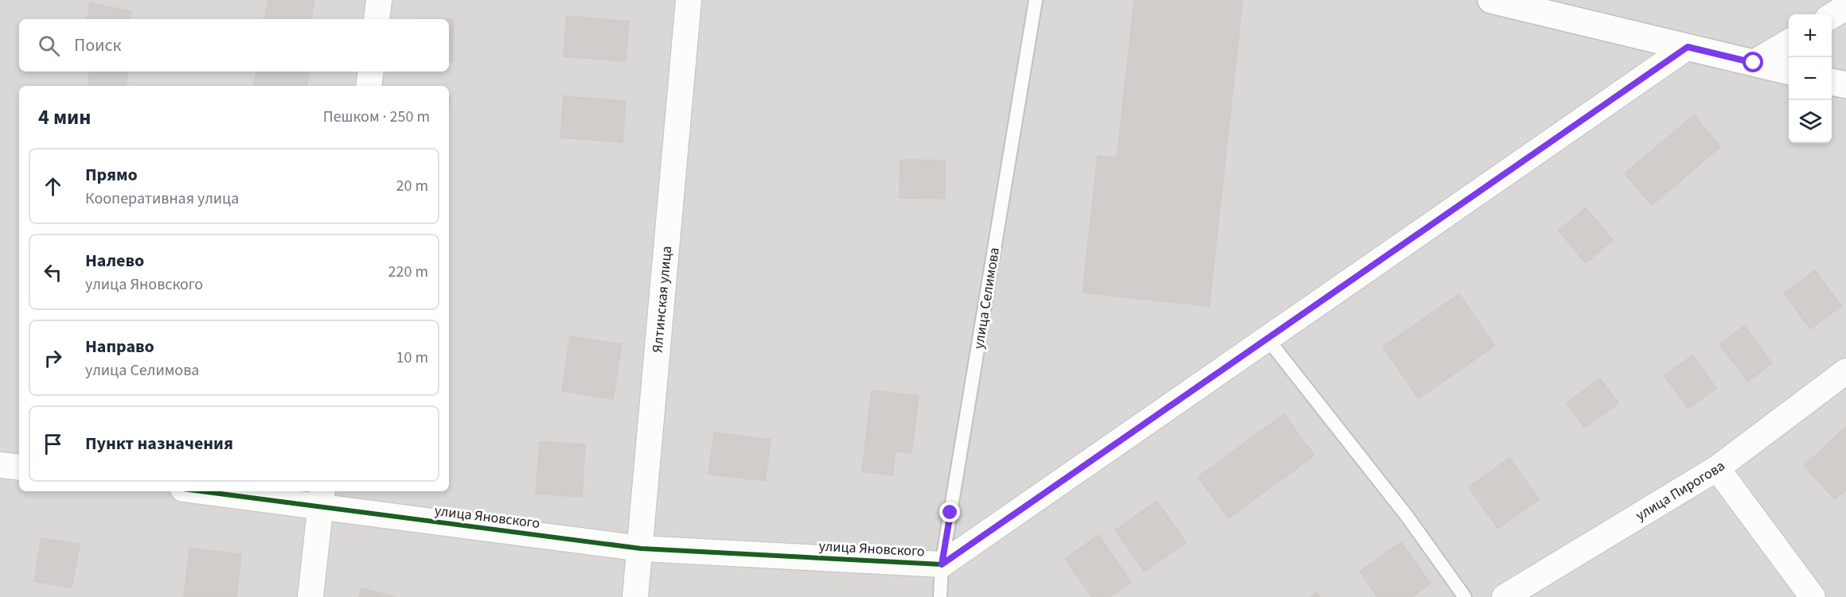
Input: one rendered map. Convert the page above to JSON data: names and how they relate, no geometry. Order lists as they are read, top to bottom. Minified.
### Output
{"streets":{"street":["Ялтинская улица","улица Пирогова","улица Яновского"],"lane":["улица Селимова"]},"crossings":[["улица Селимова","улица Яновского"],["Ялтинская улица","улица Яновского"]],"page":{"map_buttons":["+","−"],"search":"Поиск","heading":["4 мин","Пешком · 250 m"],"list":[["Прямо","Кооперативная улица","20 m"],["Налево","улица Яновского","220 m"],["Направо","улица Селимова","10 m"],"Пункт назначения"]}}
